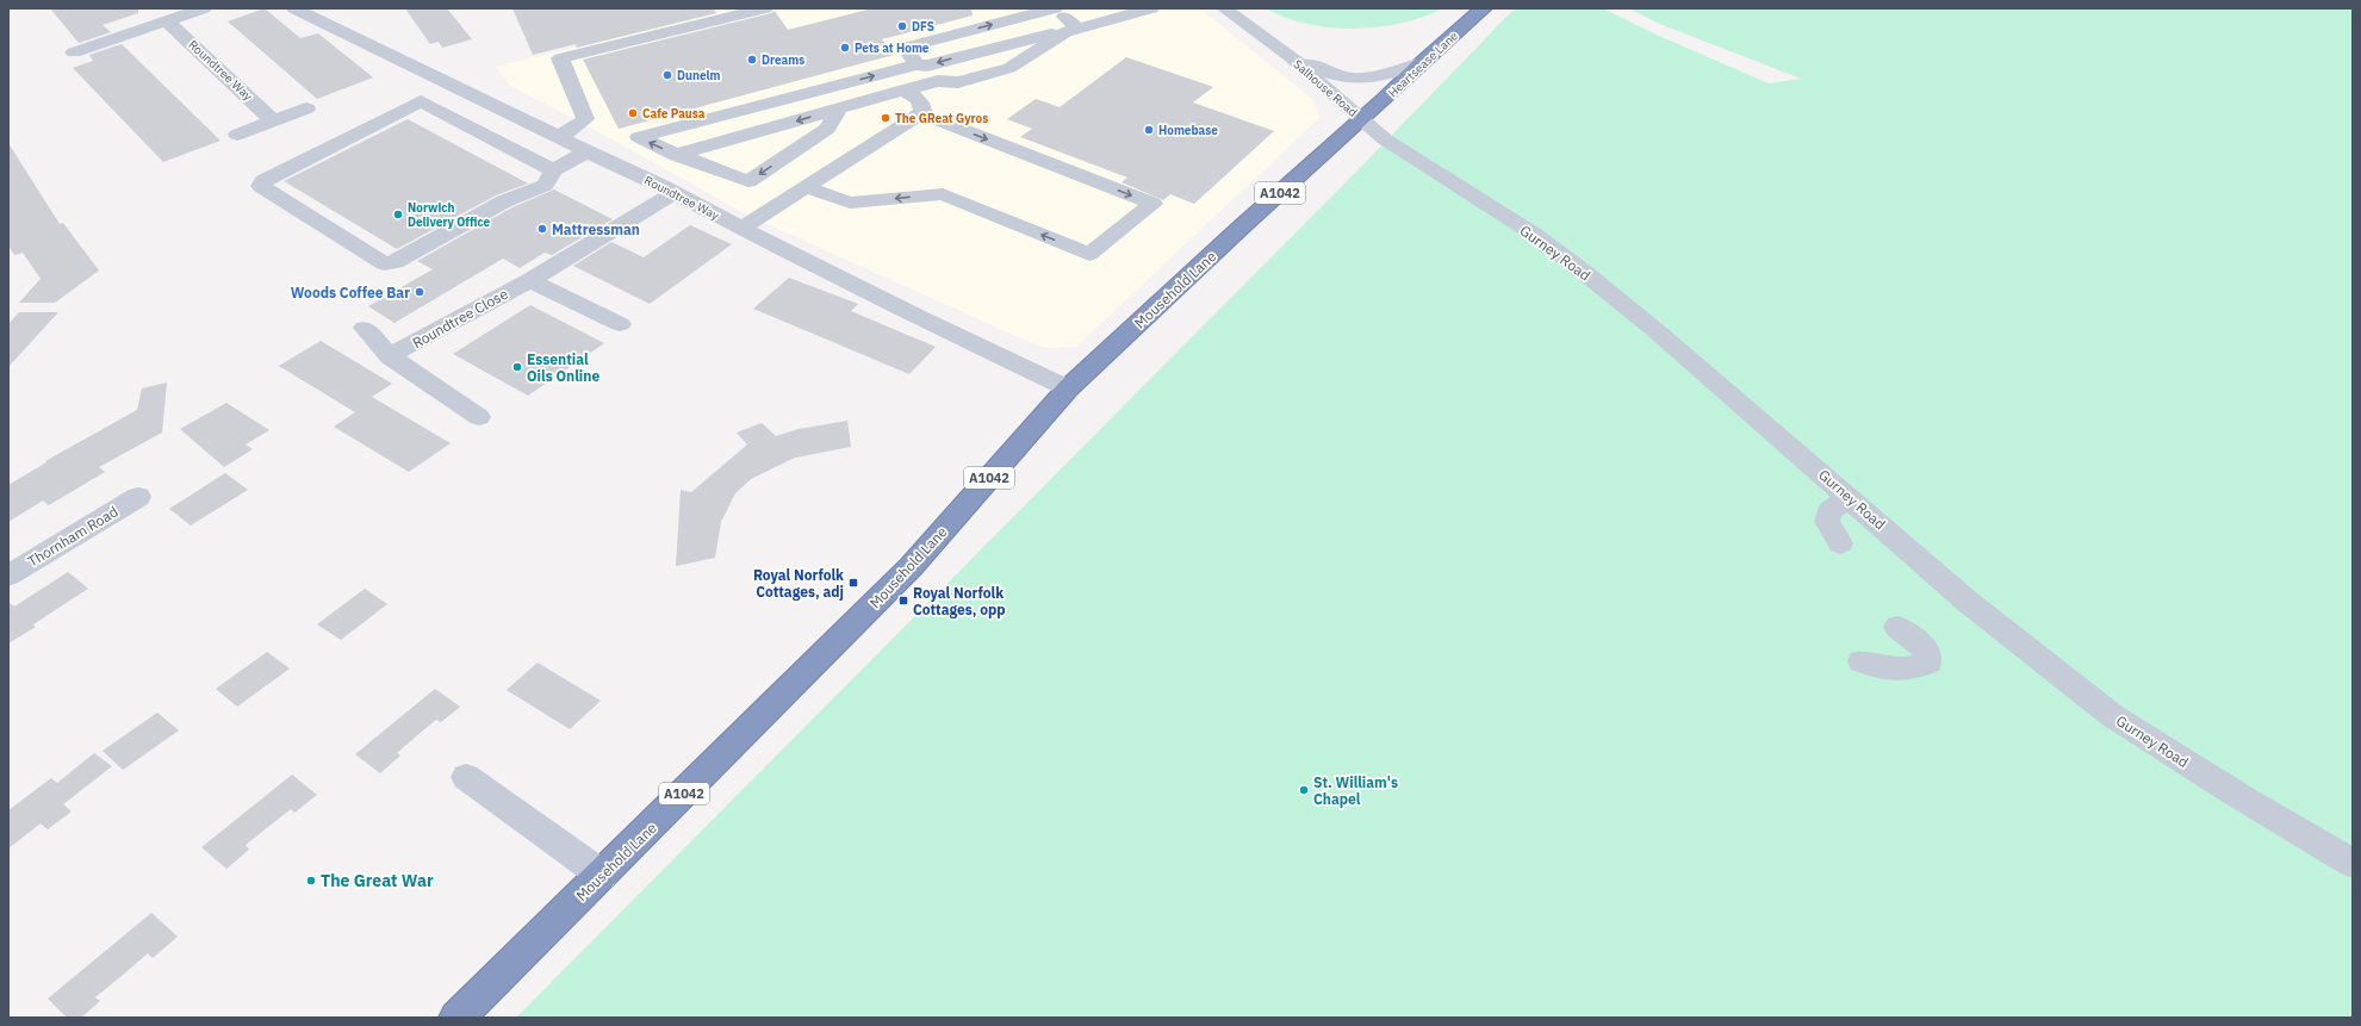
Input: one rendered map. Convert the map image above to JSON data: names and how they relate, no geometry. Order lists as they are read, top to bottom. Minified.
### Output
{"streets":{"highway":["Heartsease Lane","A1042","Mousehold Lane"],"street":["Roundtree Way","Salhouse Road","Gurney Road","Roundtree Close","Thornham Road"]},"crossings":[["Heartsease Lane","Salhouse Road"],["Heartsease Lane","Gurney Road"],["Heartsease Lane","Mousehold Lane"],["Roundtree Way","Mousehold Lane"],["Roundtree Way","Roundtree Close"],["Salhouse Road","Gurney Road"],["Salhouse Road","Mousehold Lane"],["Gurney Road","Mousehold Lane"]],"places":{"other":["DFS","Pets at Home","Dreams","Dunelm","Cafe Pausa","The GReat Gyros","Homebase","Norwich Delivery Office","Mattressman","Woods Coffee Bar","Essential Oils Online","St. William's Chapel","The Great War"],"transit":["Royal Norfolk Cottages, adj","Royal Norfolk Cottages, opp"]}}
